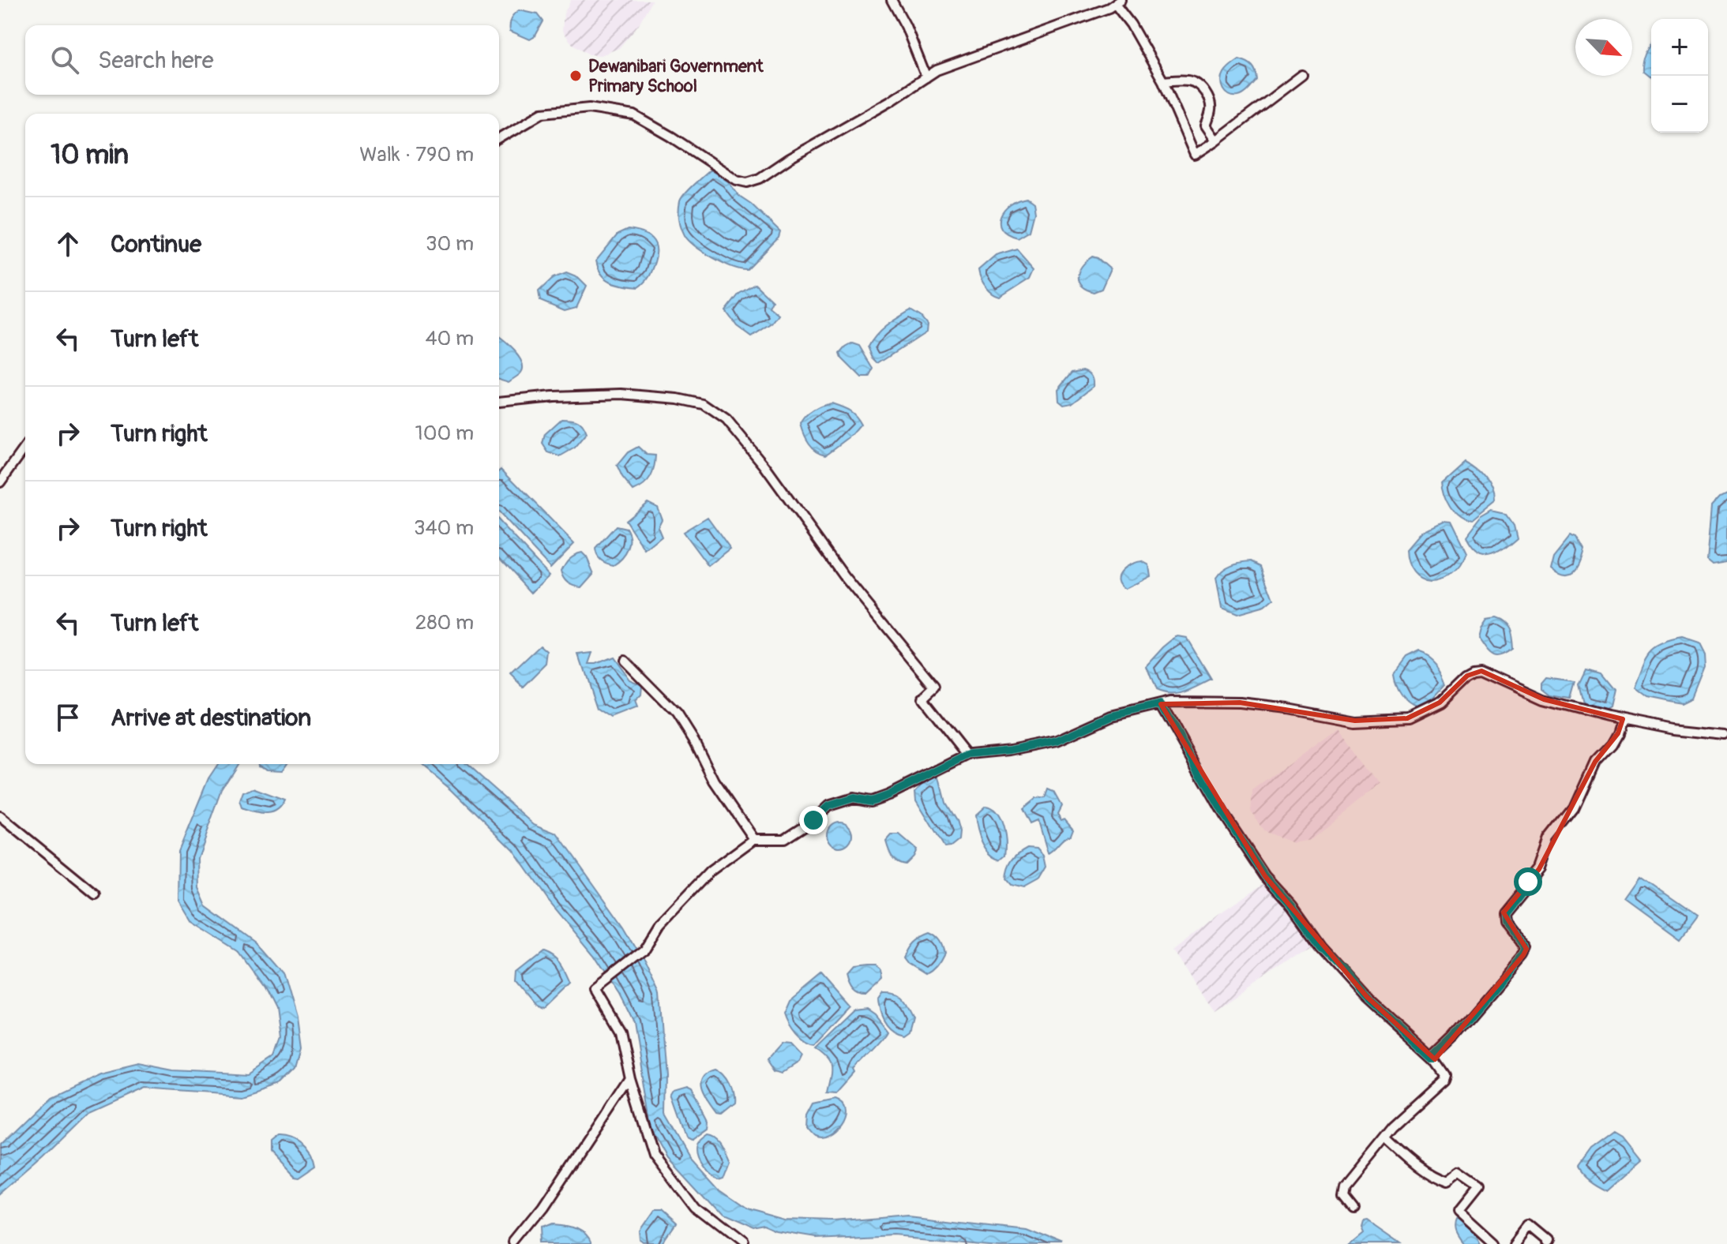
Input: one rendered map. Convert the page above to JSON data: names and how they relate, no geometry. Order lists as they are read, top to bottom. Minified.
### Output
{"places":["Dewanibari Government Primary School"],"north":"bottom right","page":{"map_buttons":["+","−"],"search":"Search here","heading":["10 min","Walk · 790 m"],"list":[["Continue","30 m"],["Turn left","40 m"],["Turn right","100 m"],["Turn right","340 m"],["Turn left","280 m"],"Arrive at destination"]}}
